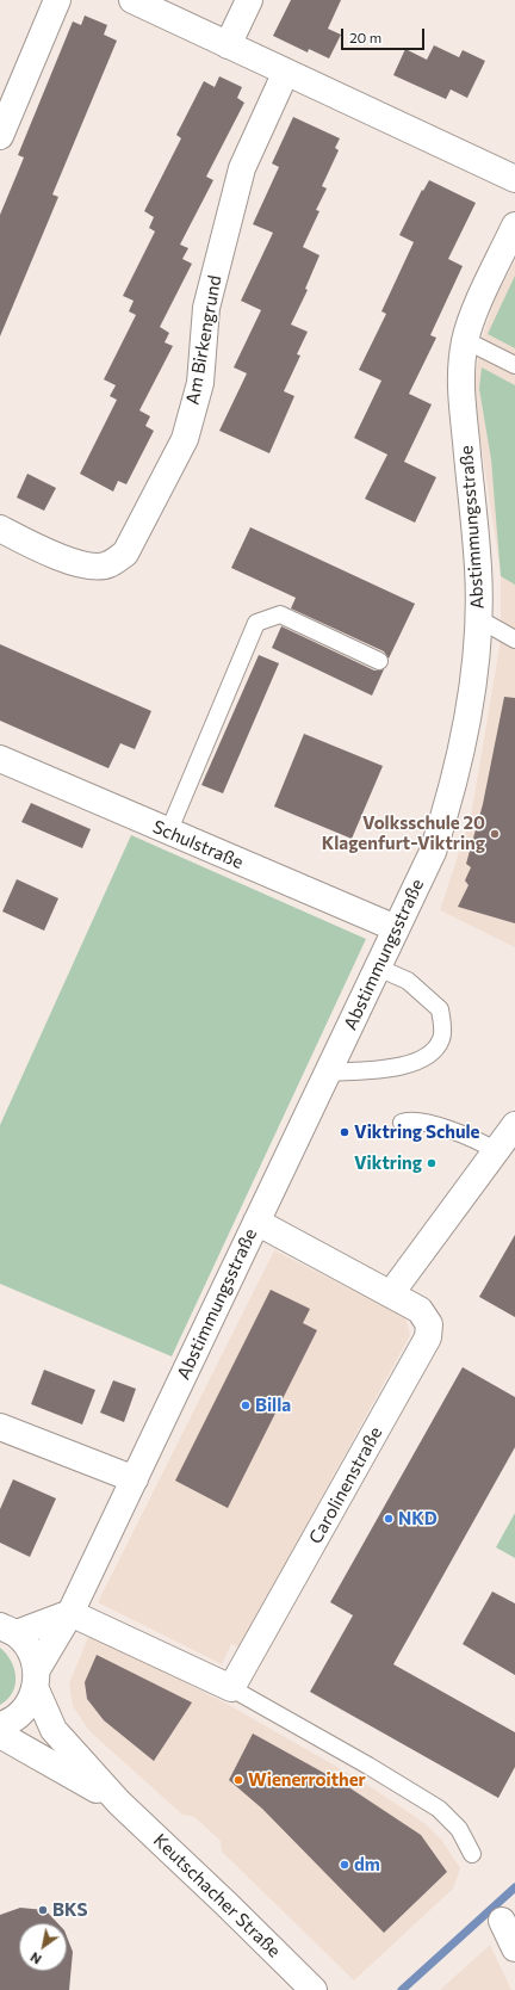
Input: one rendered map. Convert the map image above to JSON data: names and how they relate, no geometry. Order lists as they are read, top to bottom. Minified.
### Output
{"streets":{"street":["Am Birkengrund","Abstimmungsstraße","Schulstraße","Carolinenstraße","Keutschacher Straße"]},"crossings":[["Abstimmungsstraße","Schulstraße"],["Abstimmungsstraße","Carolinenstraße"],["Abstimmungsstraße","Keutschacher Straße"]],"places":["Volksschule 20 Klagenfurt-Viktring","Viktring Schule","Viktring","Billa","NKD","Wienerroither","dm","BKS"],"scale_bar":"20 m","north":"bottom left"}
